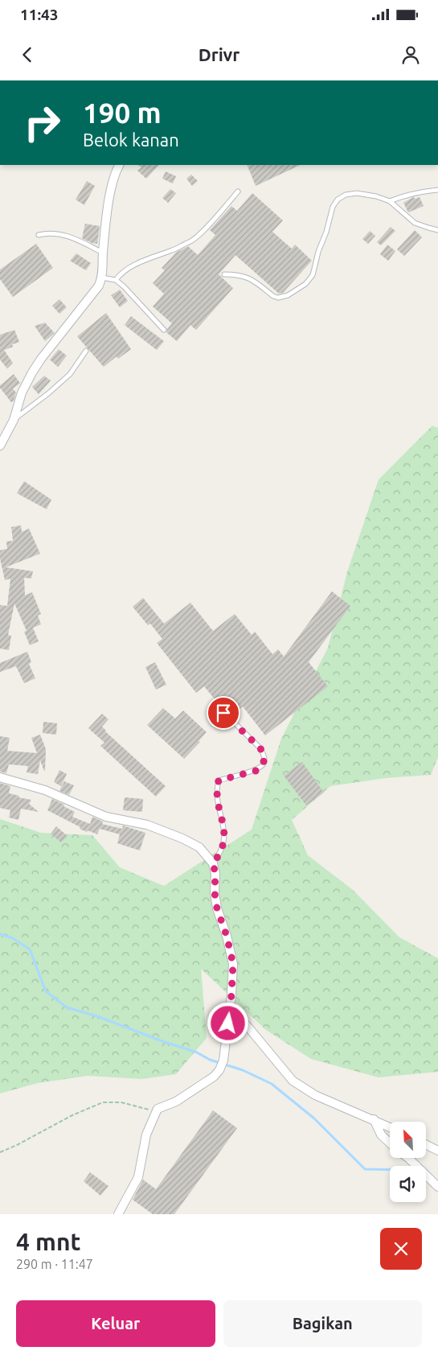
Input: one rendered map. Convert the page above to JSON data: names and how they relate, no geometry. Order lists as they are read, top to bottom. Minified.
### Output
{"north":"top left","page":{"status":"11:43","header":"Drivr","turn":["190 m","Belok kanan"],"heading":["4 mnt","290 m · 11:47"],"buttons":["Keluar","Bagikan"]}}
